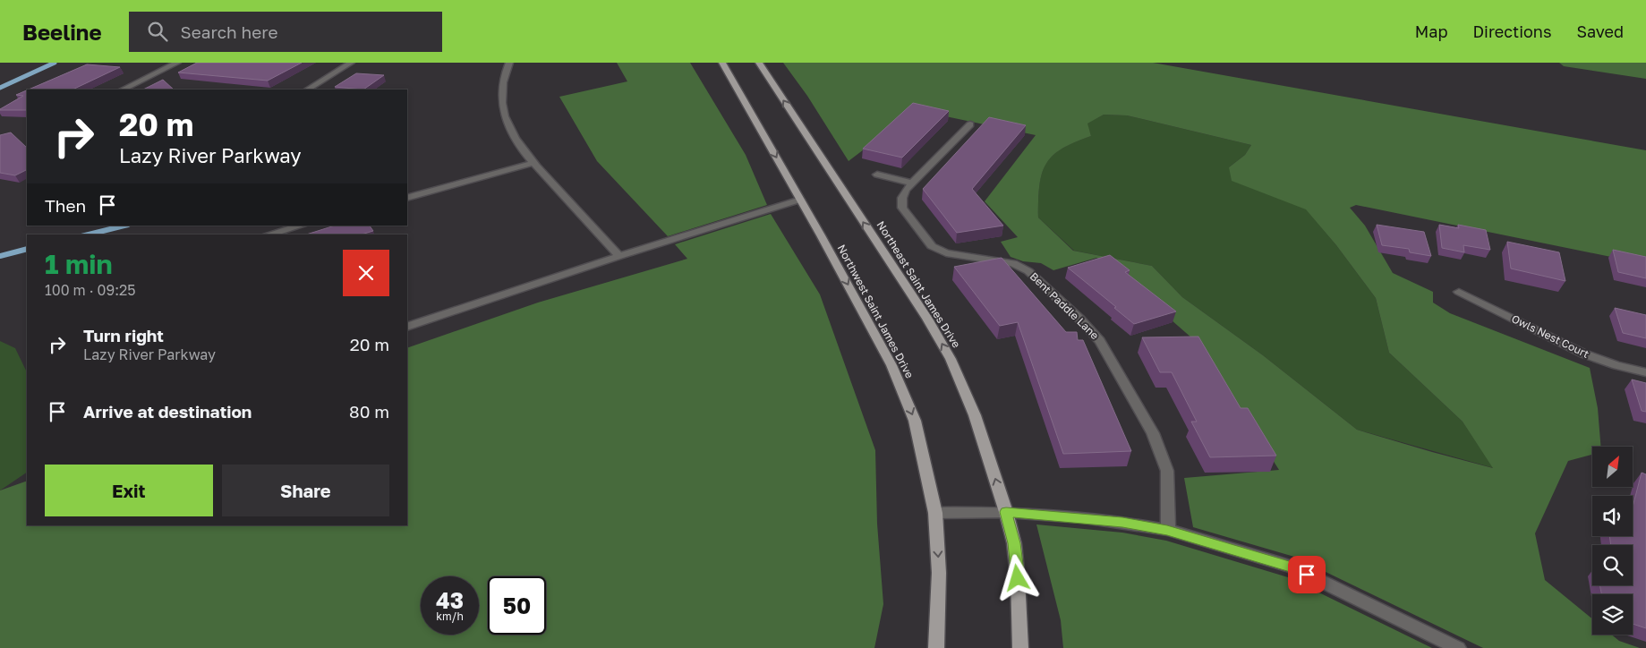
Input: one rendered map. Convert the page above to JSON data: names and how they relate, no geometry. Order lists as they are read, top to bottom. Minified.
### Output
{"streets":{"main road":["Northeast Saint James Drive","Northwest Saint James Drive"],"street":["Bent Paddle Lane","Owls Nest Court"]},"one_way":["Northeast Saint James Drive","Northwest Saint James Drive"],"north":"top right","page":{"header":"Beeline","search":"Search here","nav":["Map","Directions","Saved"],"turn":["20 m","Lazy River Parkway"],"then":"Then","heading":["1 min","100 m · 09:25"],"list":[{"name":"Turn right","note":"Lazy River Parkway","value":"20 m"},{"name":"Arrive at destination","value":"80 m"}],"buttons":["Exit","Share"],"speed":"43 km/h","limit":"50"}}
